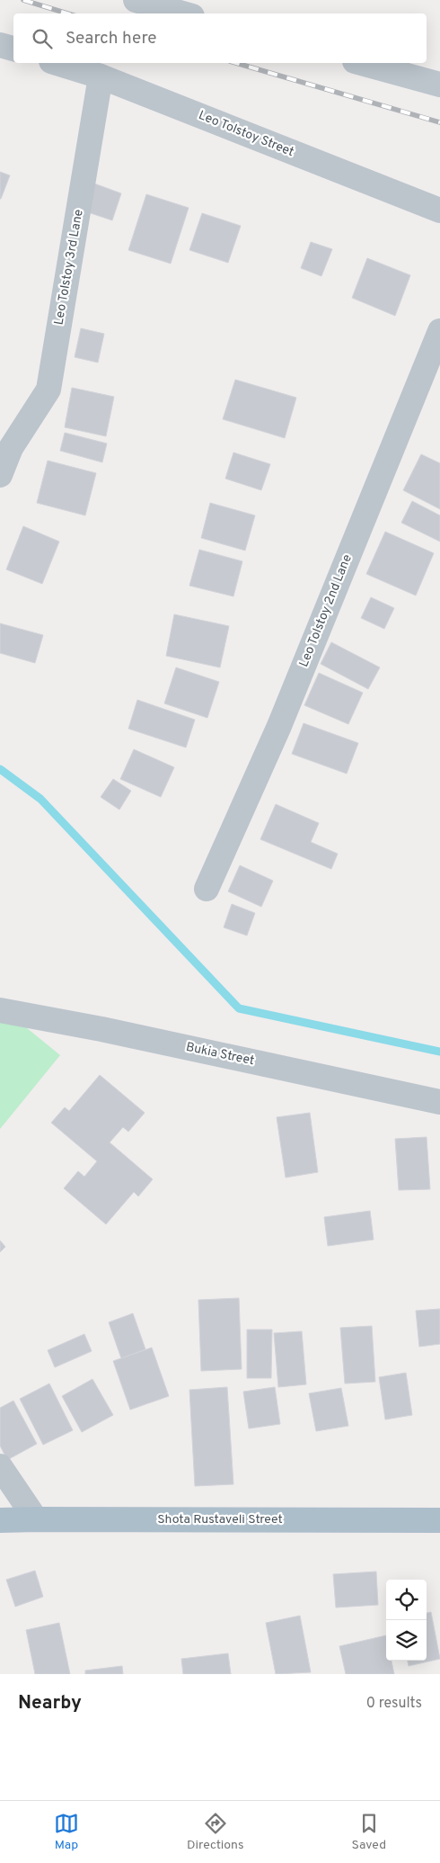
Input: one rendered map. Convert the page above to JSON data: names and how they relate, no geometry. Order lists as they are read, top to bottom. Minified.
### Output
{"streets":{"main road":["Shota Rustaveli Street"],"street":["Leo Tolstoy Street","Leo Tolstoy 3rd Lane","Leo Tolstoy 2nd Lane","Bukia Street"]},"crossings":[["Leo Tolstoy Street","Leo Tolstoy 3rd Lane"]],"page":{"search":"Search here","heading":["Nearby","0 results"],"nav":["Map","Directions","Saved"]}}
